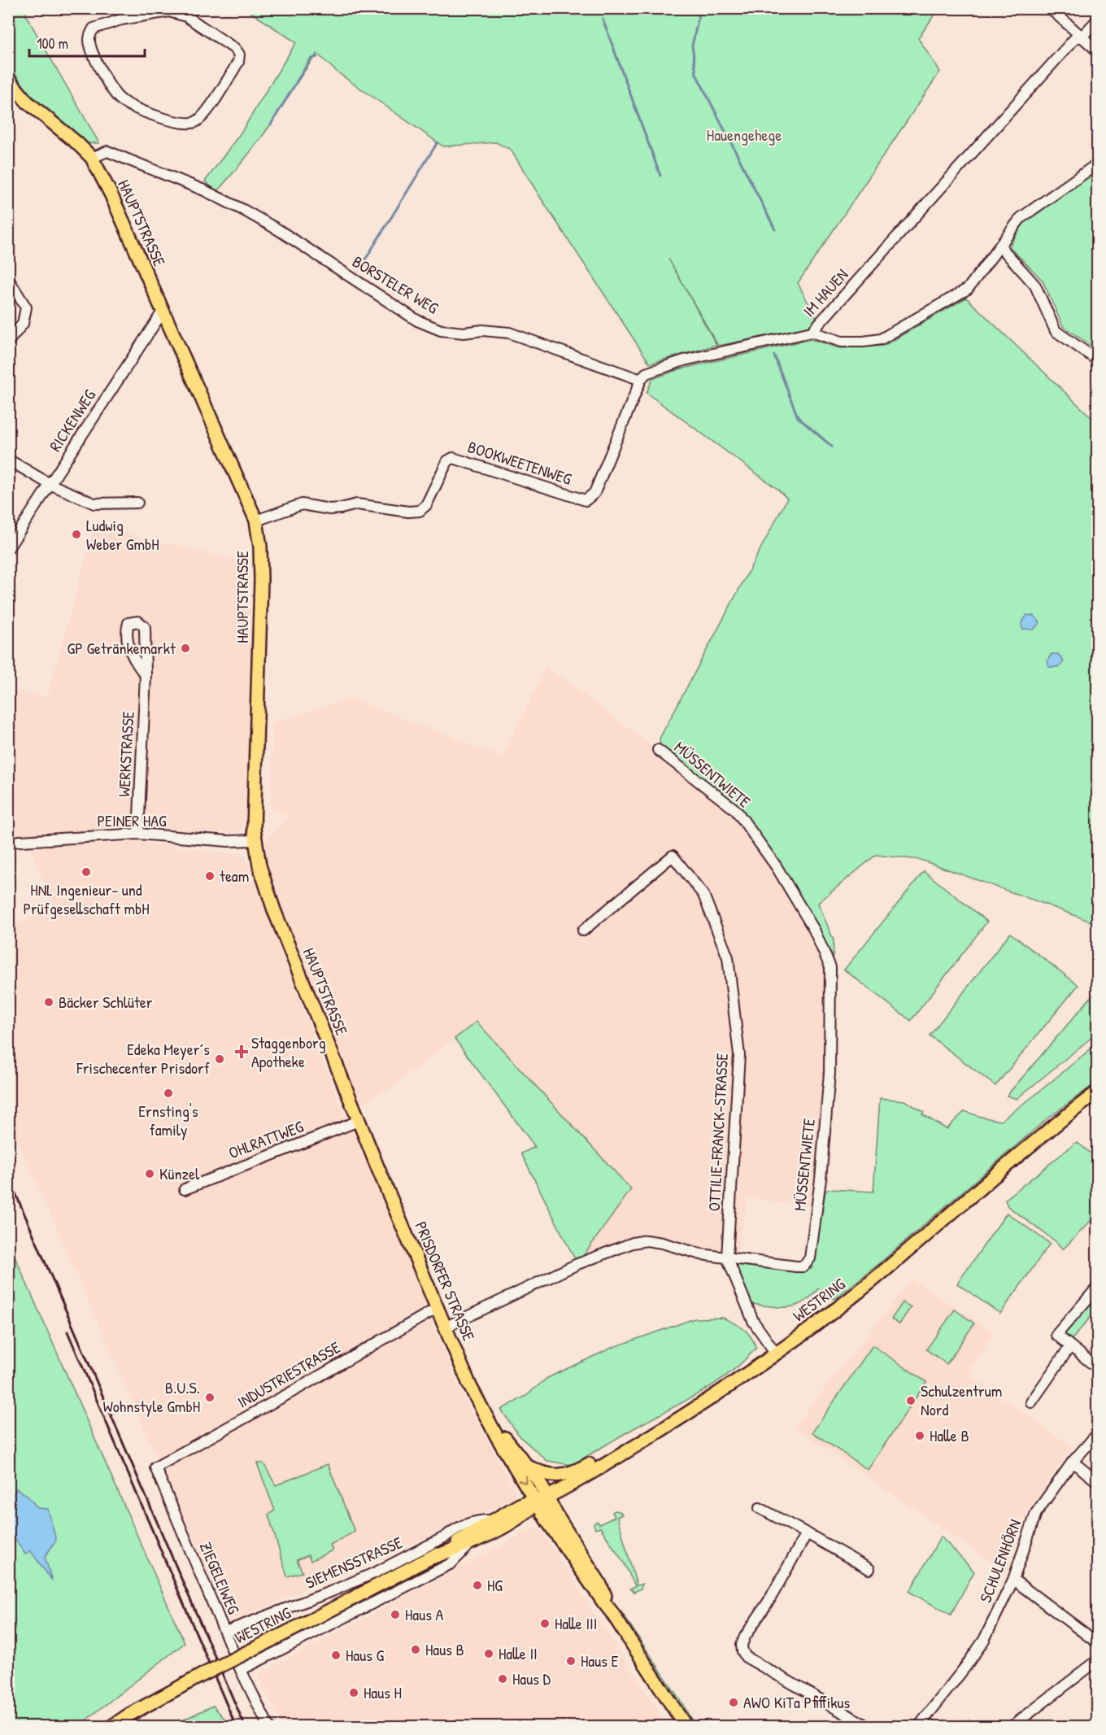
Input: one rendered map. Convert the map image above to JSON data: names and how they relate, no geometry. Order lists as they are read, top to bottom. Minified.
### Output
{"streets":{"main road":["HAUPTSTRASSE","PRISDORFER STRASSE","WESTRING"],"street":["BORSTELER WEG","IM HAUEN","RICKENWEG","BOOKWEETENWEG","WERKSTRASSE","MÜSSENTWIETE","PEINER HAG","OTTILIE-FRANCK-STRASSE","OHLRATTWEG","INDUSTRIESTRASSE","SCHULENHÖRN","SIEMENSSTRASSE","ZIEGELEIWEG"]},"crossings":[["HAUPTSTRASSE","BORSTELER WEG"],["HAUPTSTRASSE","RICKENWEG"],["HAUPTSTRASSE","BOOKWEETENWEG"],["HAUPTSTRASSE","PEINER HAG"],["HAUPTSTRASSE","OHLRATTWEG"],["HAUPTSTRASSE","PRISDORFER STRASSE"],["BORSTELER WEG","BOOKWEETENWEG"],["WERKSTRASSE","PEINER HAG"],["MÜSSENTWIETE","OTTILIE-FRANCK-STRASSE"],["MÜSSENTWIETE","PRISDORFER STRASSE"],["OTTILIE-FRANCK-STRASSE","WESTRING"],["PRISDORFER STRASSE","WESTRING"],["PRISDORFER STRASSE","INDUSTRIESTRASSE"],["WESTRING","SIEMENSSTRASSE"],["INDUSTRIESTRASSE","ZIEGELEIWEG"],["SIEMENSSTRASSE","ZIEGELEIWEG"]],"parks":["Hauengehege"],"places":{"other":["Ludwig Weber GmbH","GP Getränkemarkt","HNL Ingenieur- und Prüfgesellschaft mbH","team","Bäcker Schlüter","Edeka Meyer´s Frischecenter Prisdorf","Ernsting's family","Künzel","B.U.S. Wohnstyle GmbH","Schulzentrum Nord","Halle B","HG","Haus A","Halle III","Haus B","Halle II","Haus G","Haus E","Haus D","Haus H","AWO KiTa Pfiffikus"],"health":["Staggenborg Apotheke"]},"scale_bar":"100 m"}
